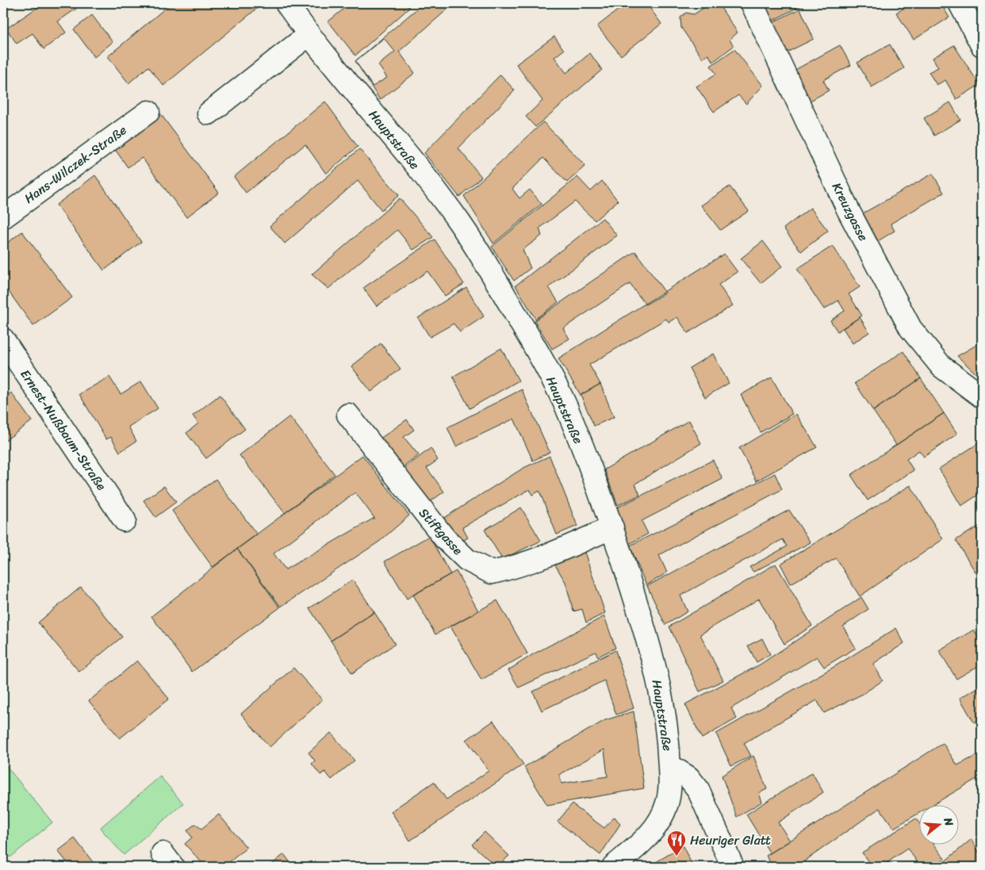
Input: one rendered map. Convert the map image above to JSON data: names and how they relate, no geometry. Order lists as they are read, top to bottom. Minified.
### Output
{"streets":{"street":["Hauptstraße","Hans-Wilczek-Straße","Kreuzgasse","Ernest-Nußbaum-Straße","Stiftgasse"]},"crossings":[["Hauptstraße","Stiftgasse"]],"places":{"restaurant":["Heuriger Glatt"]},"north":"right"}
